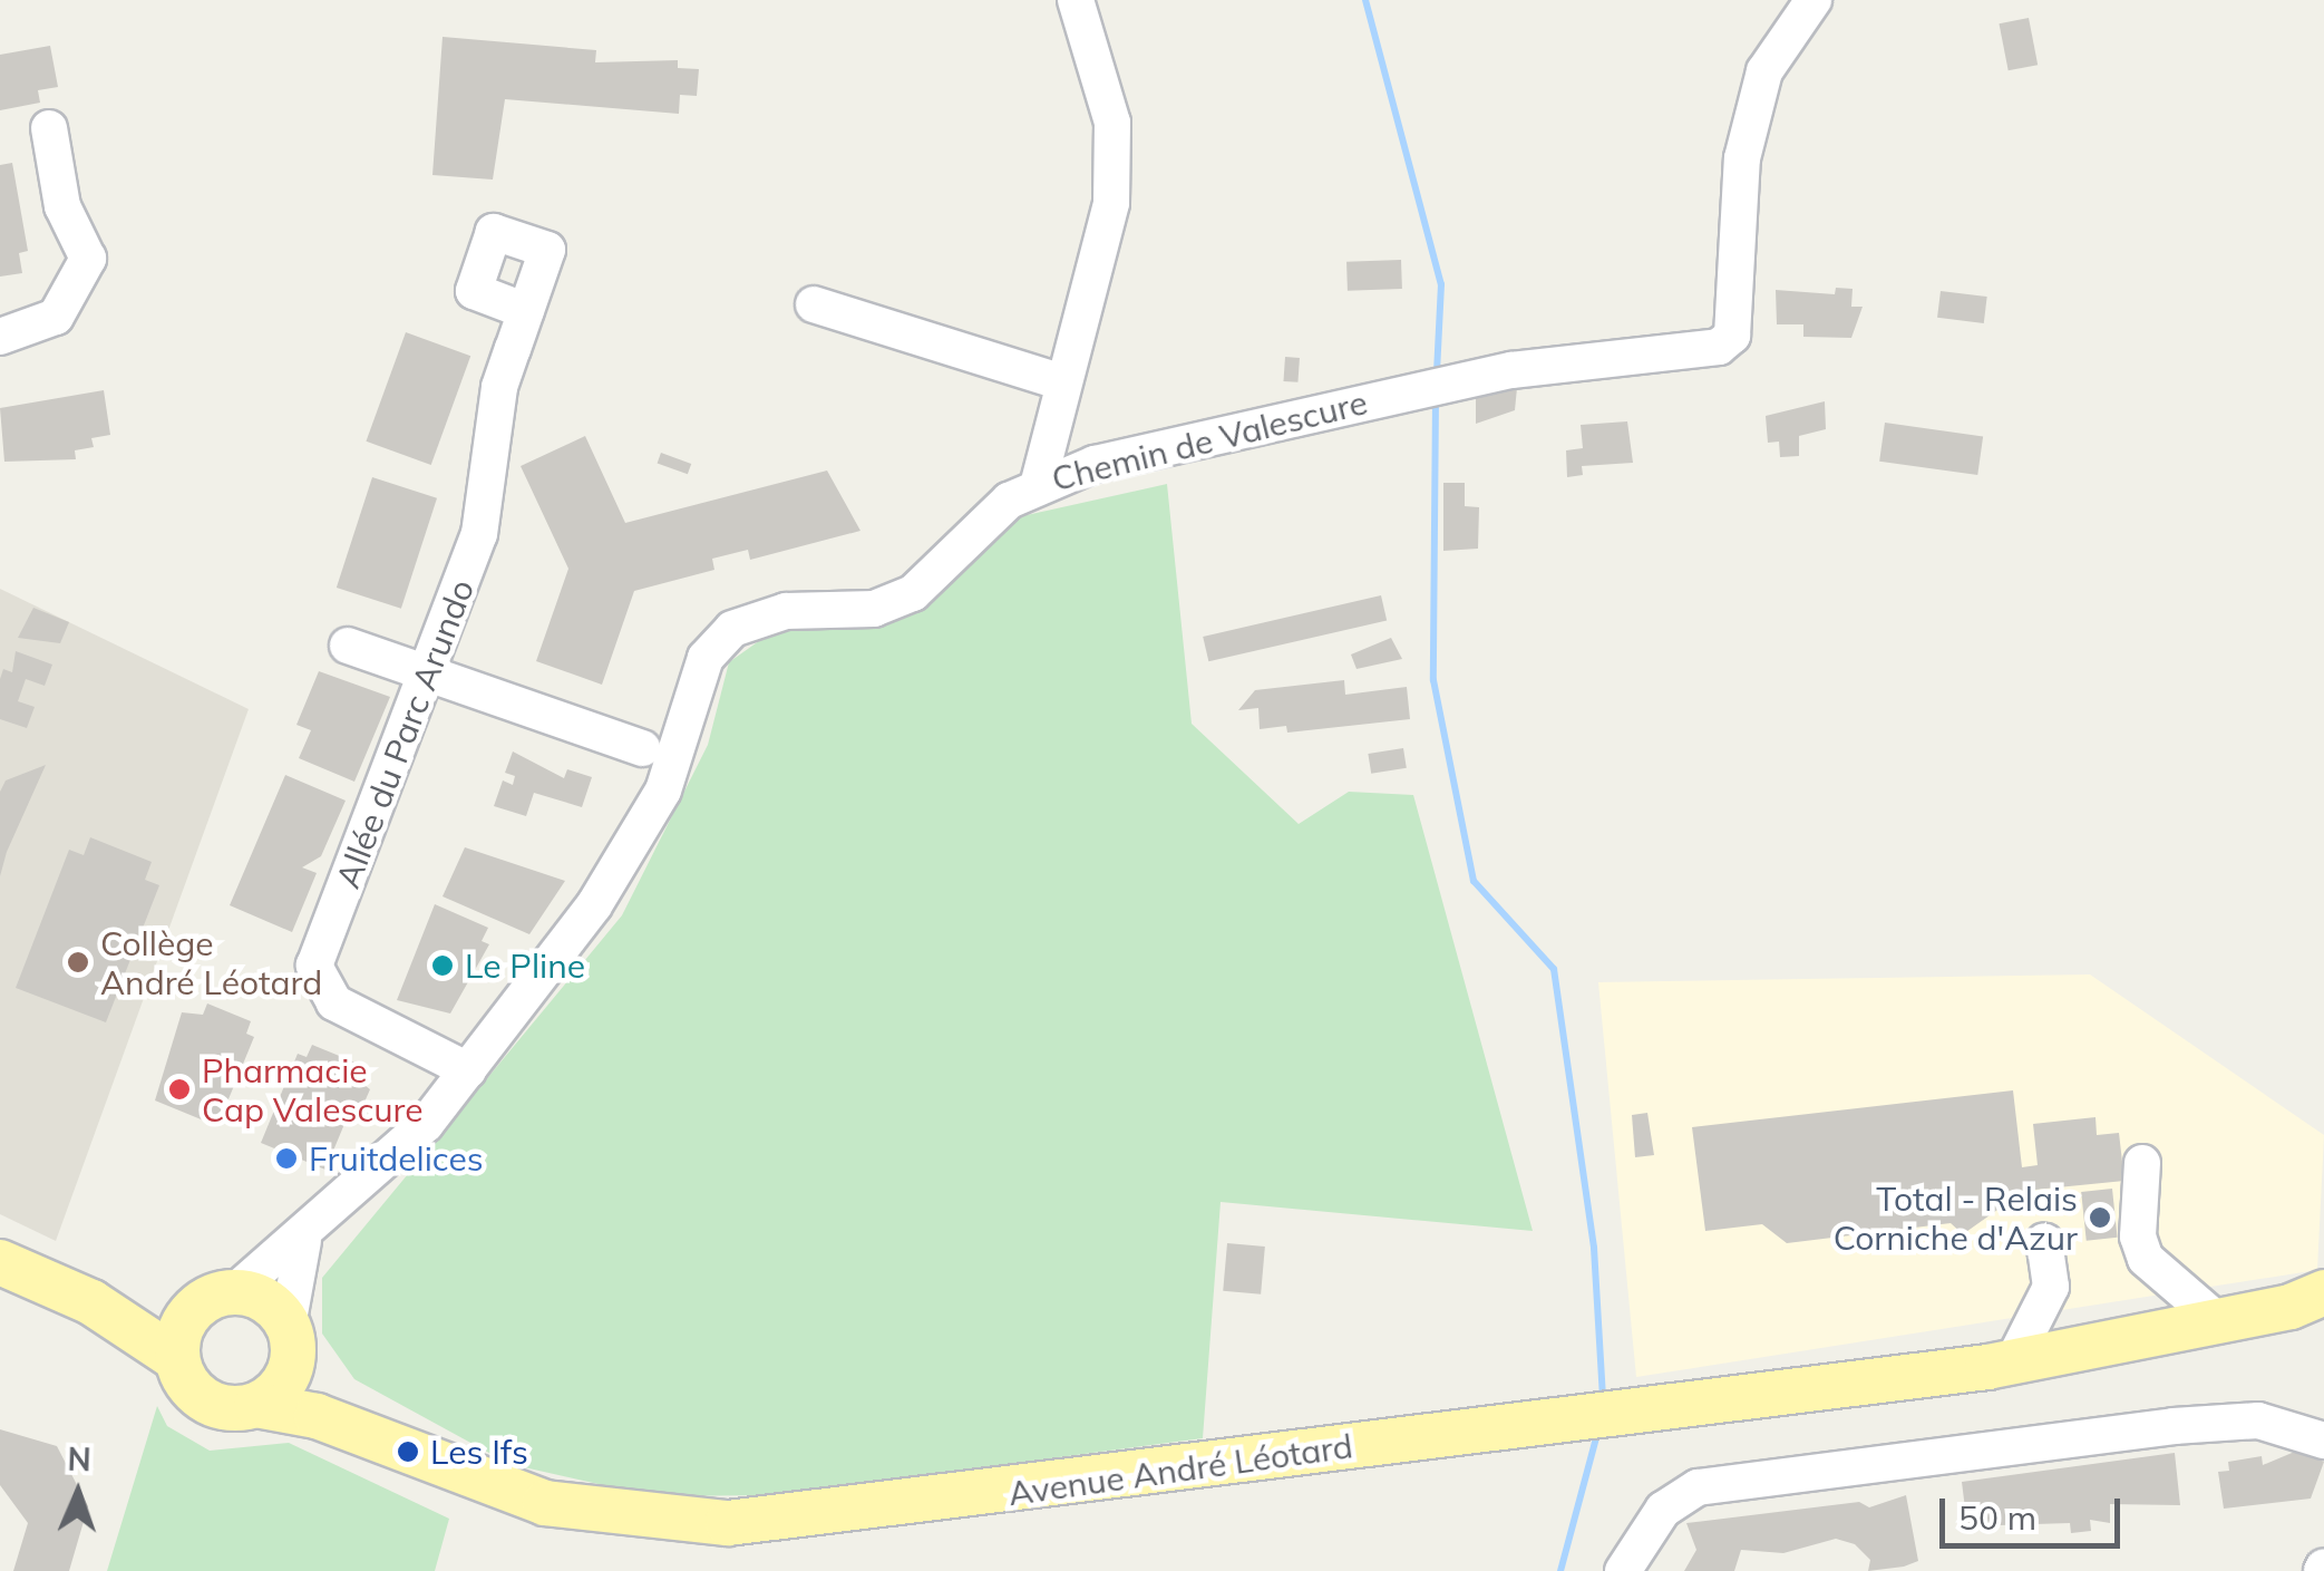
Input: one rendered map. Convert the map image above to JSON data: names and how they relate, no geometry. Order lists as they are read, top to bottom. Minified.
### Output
{"streets":{"main road":["Avenue André Léotard"],"street":["Chemin de Valescure","Allée du Parc Arundo"]},"crossings":[["Chemin de Valescure","Allée du Parc Arundo"],["Chemin de Valescure","Avenue André Léotard"]],"places":["Collège André Léotard","Le Pline","Pharmacie Cap Valescure","Fruitdelices","Total - Relais Corniche d'Azur","Les Ifs"],"scale_bar":"50 m","north":"top"}
